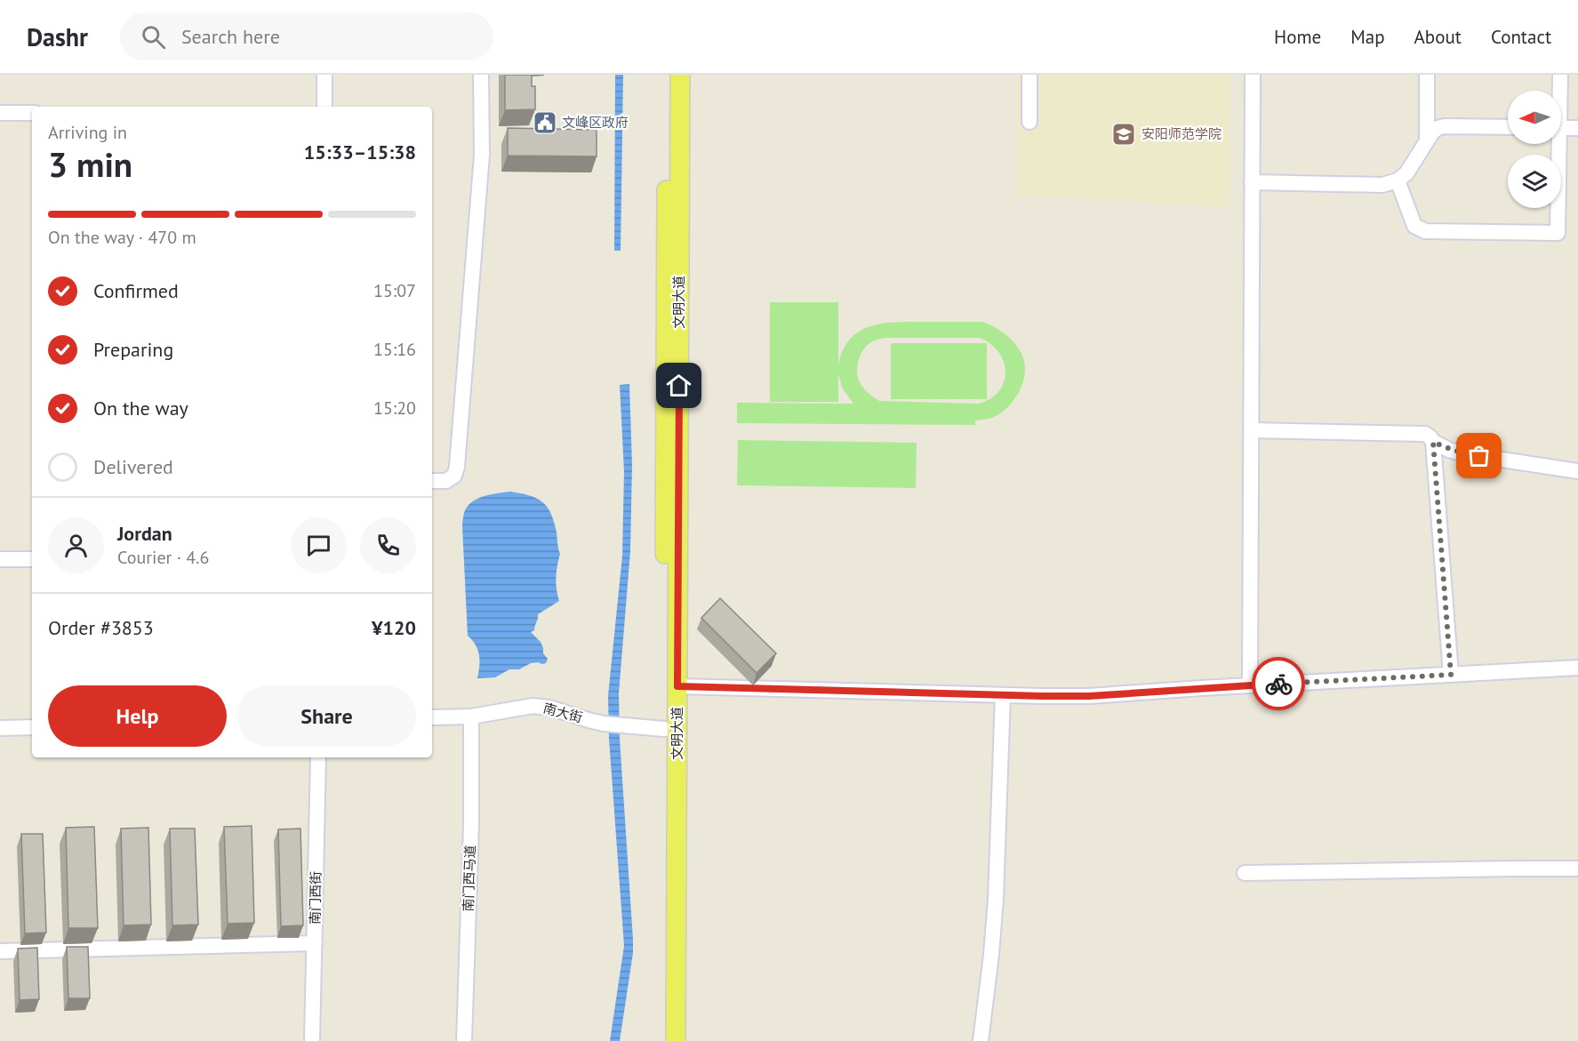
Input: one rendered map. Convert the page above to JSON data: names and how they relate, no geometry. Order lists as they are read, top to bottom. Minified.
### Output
{"streets":{"main road":["文明大道"],"street":["南大街","南门西马道","南门西街"]},"crossings":[["文明大道","南大街"],["南大街","南门西马道"]],"places":{"public building":["文峰区政府"],"school or university":["安阳师范学院"]},"north":"left","page":{"header":"Dashr","search":"Search here","nav":["Home","Map","About","Contact"],"heading":["3 min","Arriving in","15:33–15:38"],"panel":["Jordan","Courier · 4.6","Order #3853","¥120"],"bar":"On the way · 470 m","list":[["Confirmed","15:07"],["Preparing","15:16"],["On the way","15:20"],"Delivered"],"buttons":["Help","Share"]}}
